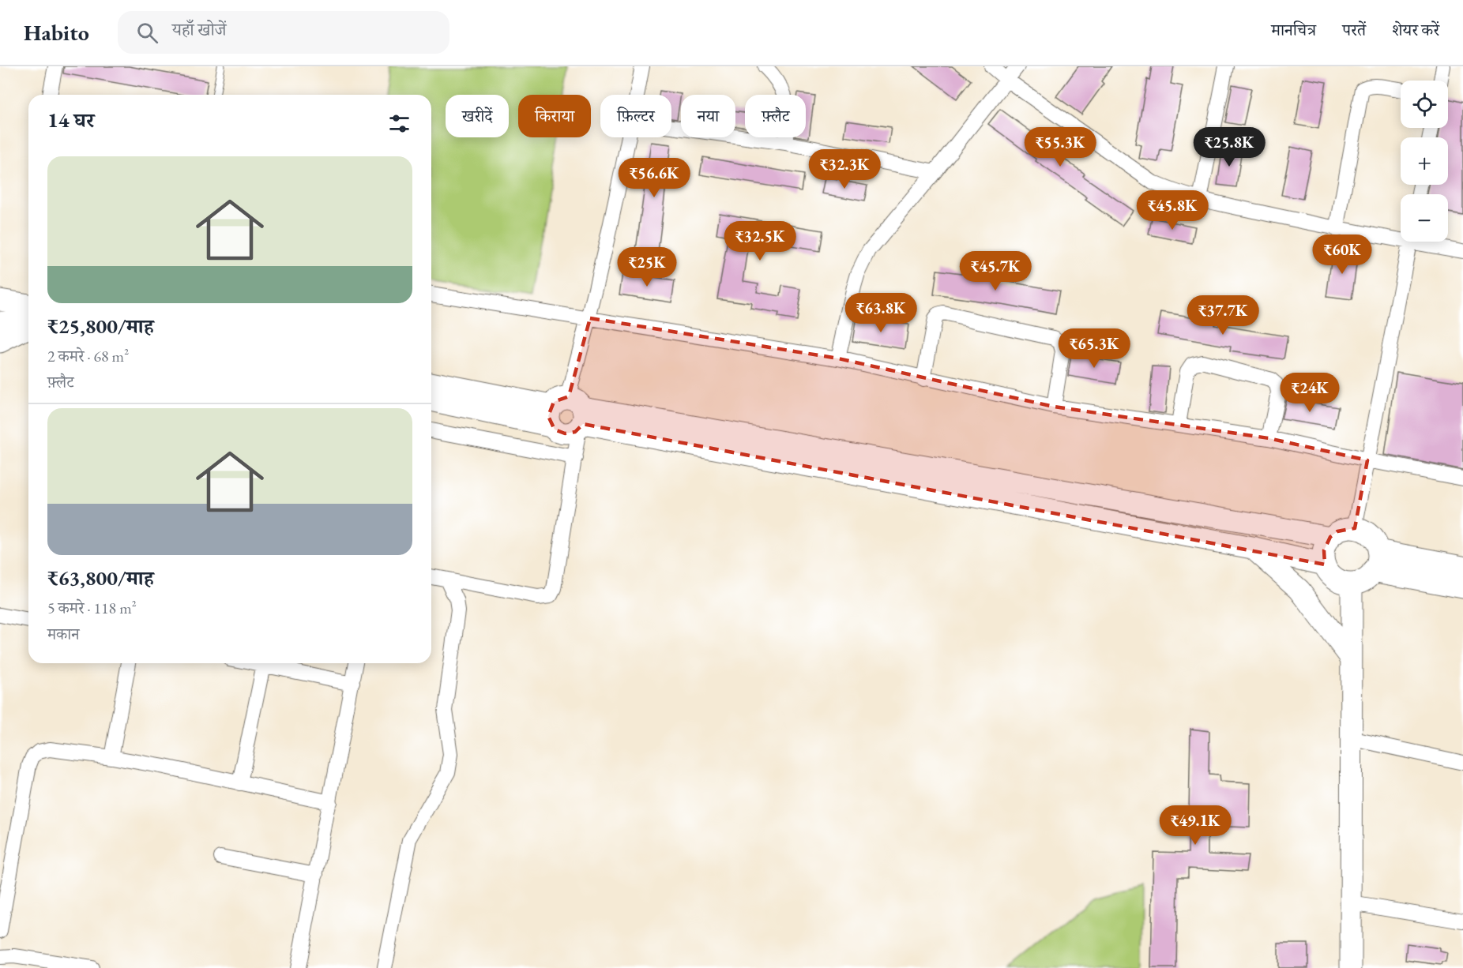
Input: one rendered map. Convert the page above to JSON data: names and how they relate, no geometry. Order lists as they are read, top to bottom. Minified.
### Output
{"page":{"header":"Habito","search":"यहाँ खोजें","nav":["मानचित्र","परतें","शेयर करें"],"map_buttons":["+","−"],"chip":["खरीदें","किराया","फ़िल्टर","नया","फ़्लैट"],"heading":"14 घर","price":["₹55.3K","₹25.8K","₹32.3K","₹56.6K","₹45.8K","₹32.5K","₹60K","₹25K","₹45.7K","₹63.8K","₹37.7K","₹65.3K","₹24K","₹49.1K"],"list":[{"name":"₹25,800/माह","note":"2 कमरे · 68 m² · फ़्लैट"},{"name":"₹63,800/माह","note":"5 कमरे · 118 m² · मकान"}]}}
